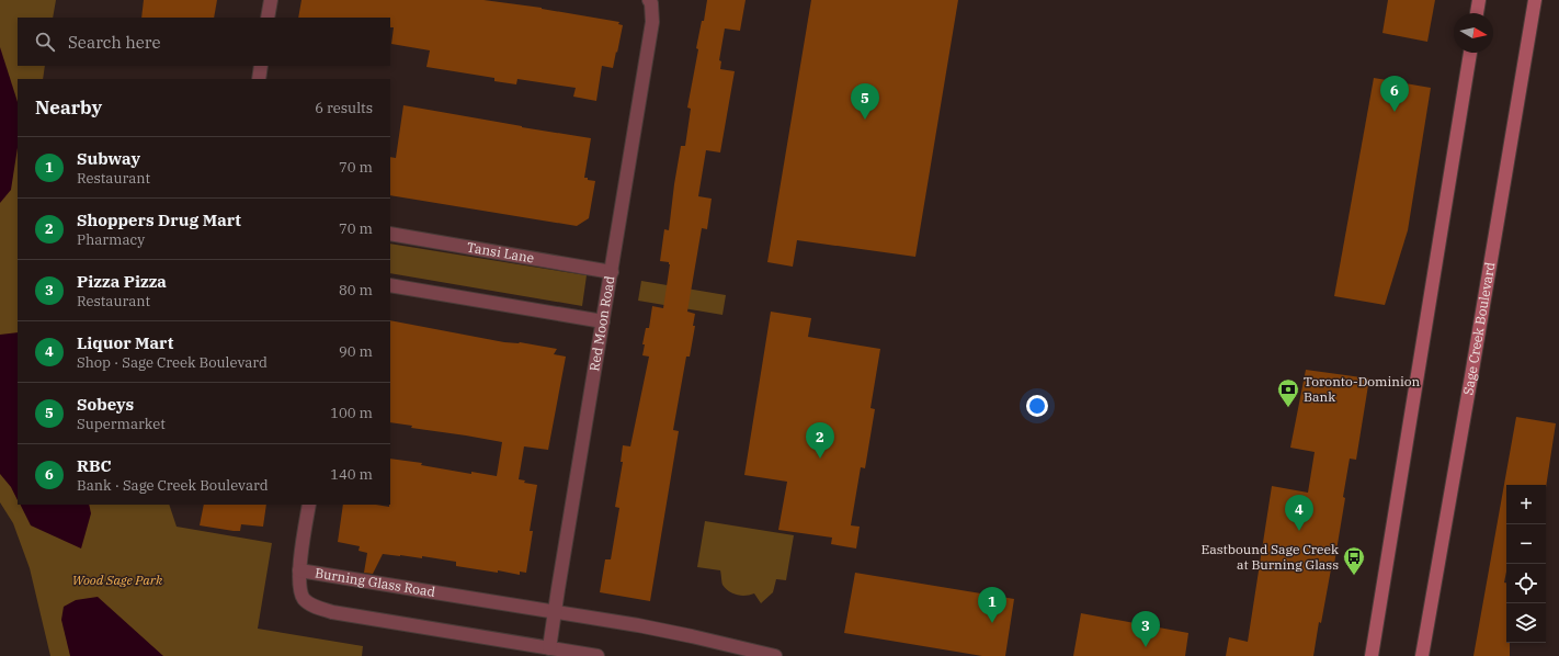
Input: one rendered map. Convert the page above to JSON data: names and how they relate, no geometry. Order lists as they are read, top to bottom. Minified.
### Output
{"streets":{"street":["Tansi Lane","Red Moon Road","Sage Creek Boulevard","Burning Glass Road"]},"crossings":[["Tansi Lane","Red Moon Road"],["Red Moon Road","Burning Glass Road"]],"parks":["Wood Sage Park"],"places":{"bank":["Toronto-Dominion Bank"],"bus stop":["Eastbound Sage Creek at Burning Glass"]},"north":"right","page":{"search":"Search here","pins":["6","5","2","4","1","3"],"heading":["Nearby","6 results"],"list":[{"mark":"1","name":"Subway","note":"Restaurant","value":"70 m"},{"mark":"2","name":"Shoppers Drug Mart","note":"Pharmacy","value":"70 m"},{"mark":"3","name":"Pizza Pizza","note":"Restaurant","value":"80 m"},{"mark":"4","name":"Liquor Mart","note":"Shop · Sage Creek Boulevard","value":"90 m"},{"mark":"5","name":"Sobeys","note":"Supermarket","value":"100 m"},{"mark":"6","name":"RBC","note":"Bank · Sage Creek Boulevard","value":"140 m"}],"map_buttons":["+","−"]}}
